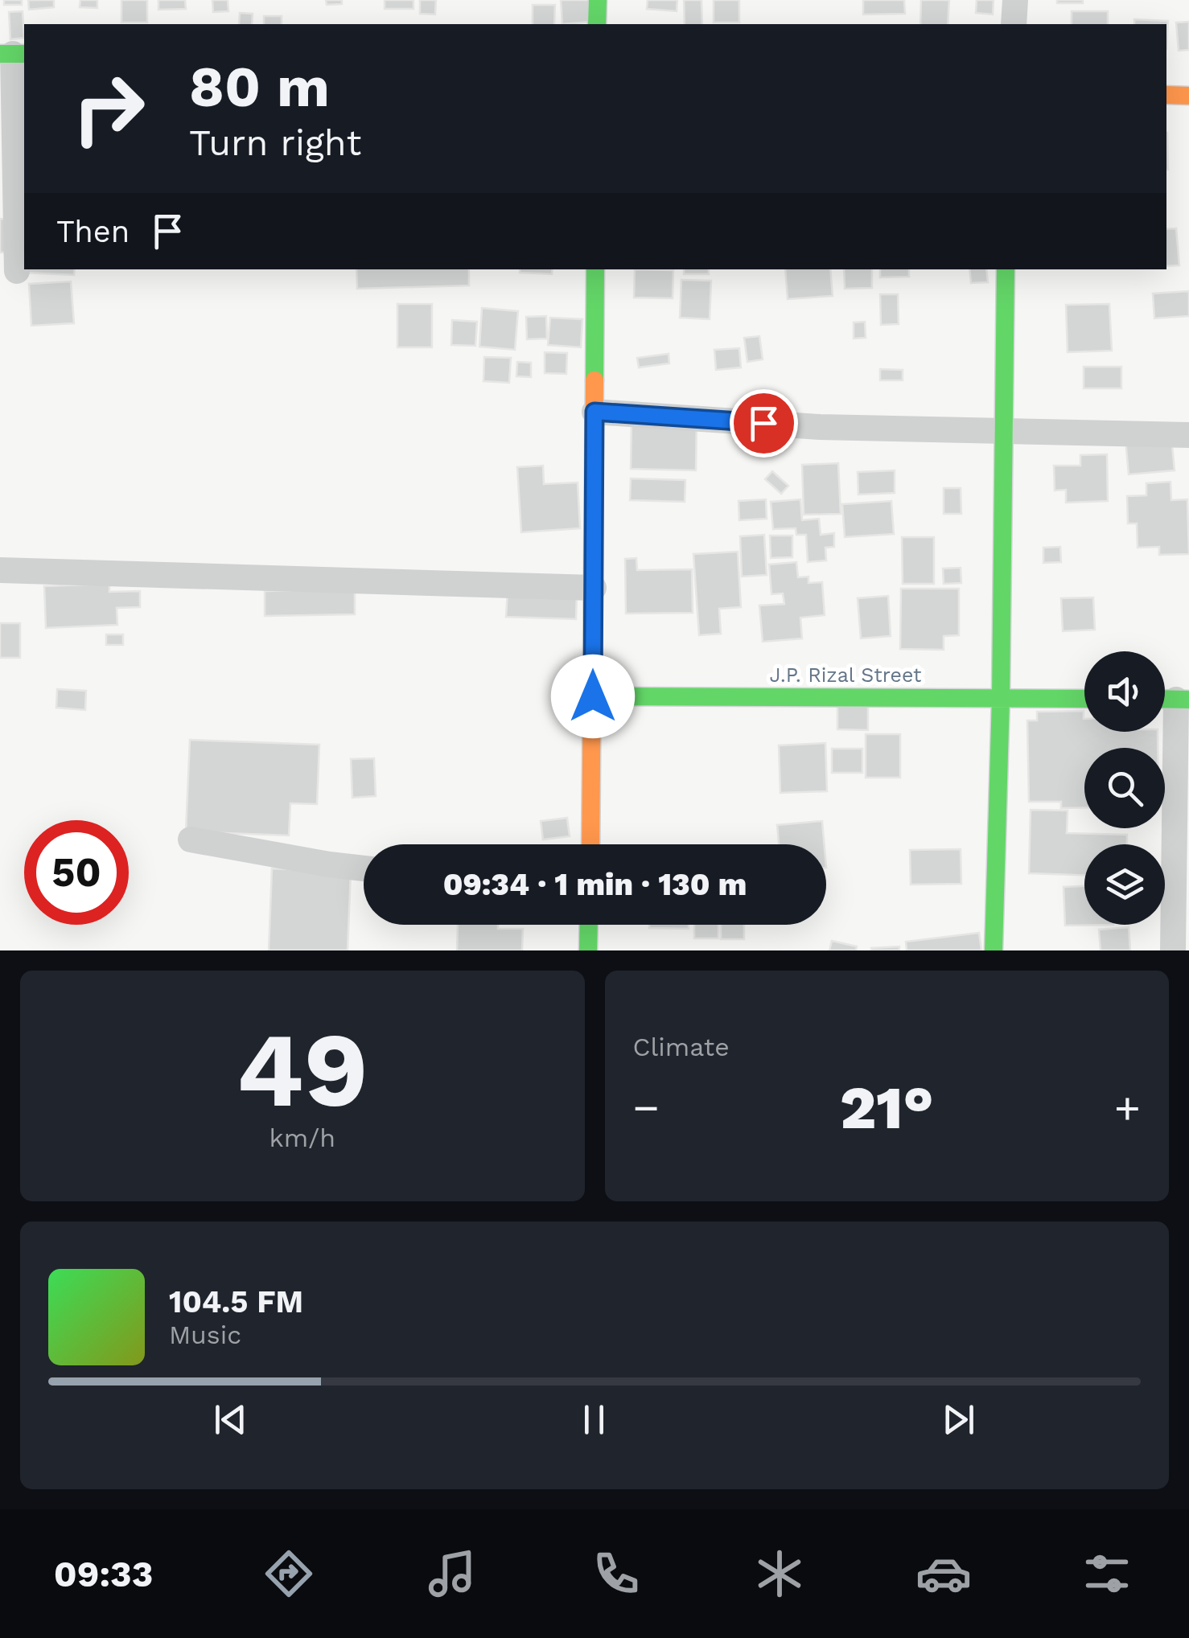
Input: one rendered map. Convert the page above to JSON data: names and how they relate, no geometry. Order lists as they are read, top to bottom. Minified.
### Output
{"streets":{"street":["J.P. Rizal Street"]},"page":{"turn":["80 m","Turn right"],"then":"Then","limit":"50","trip":"09:34 · 1 min · 130 m","tile":[["49","km/h"],"Climate"],"heat":["−","21°","+"],"song":["104.5 FM","Music"],"tabs":"09:33"}}
